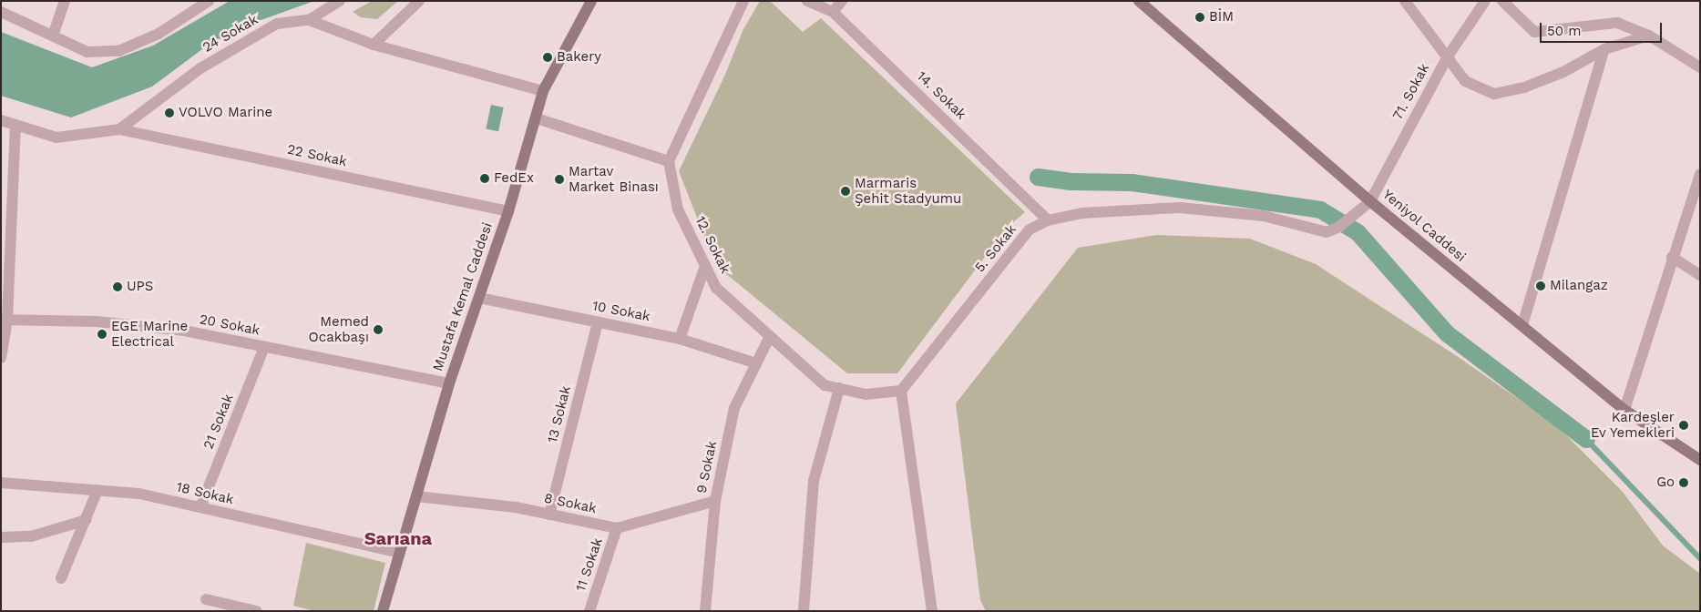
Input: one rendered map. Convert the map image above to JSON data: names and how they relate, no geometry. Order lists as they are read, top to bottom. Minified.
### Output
{"streets":{"street":["24 Sokak","71. Sokak","14. Sokak","22 Sokak","Yeniyol Caddesi","12. Sokak","5. Sokak","Mustafa Kemal Caddesi","10 Sokak","20 Sokak","13 Sokak","21 Sokak","9 Sokak","18 Sokak","8 Sokak","11 Sokak"]},"crossings":[["24 Sokak","22 Sokak"],["24 Sokak","Mustafa Kemal Caddesi"],["71. Sokak","Yeniyol Caddesi"],["71. Sokak","5. Sokak"],["14. Sokak","5. Sokak"],["22 Sokak","Mustafa Kemal Caddesi"],["Yeniyol Caddesi","5. Sokak"],["12. Sokak","5. Sokak"],["12. Sokak","9 Sokak"],["Mustafa Kemal Caddesi","10 Sokak"],["Mustafa Kemal Caddesi","20 Sokak"],["Mustafa Kemal Caddesi","18 Sokak"],["Mustafa Kemal Caddesi","8 Sokak"],["10 Sokak","13 Sokak"],["10 Sokak","9 Sokak"],["20 Sokak","21 Sokak"],["13 Sokak","8 Sokak"],["21 Sokak","18 Sokak"],["9 Sokak","8 Sokak"],["8 Sokak","11 Sokak"]],"districts":["Sarıana"],"places":["BİM","Bakery","VOLVO Marine","FedEx","Martav Market Binası","Marmaris Şehit Stadyumu","Milangaz","UPS","Memed Ocakbaşı","EGE Marine Electrical","Kardeşler Ev Yemekleri","Go"],"scale_bar":"50 m"}
